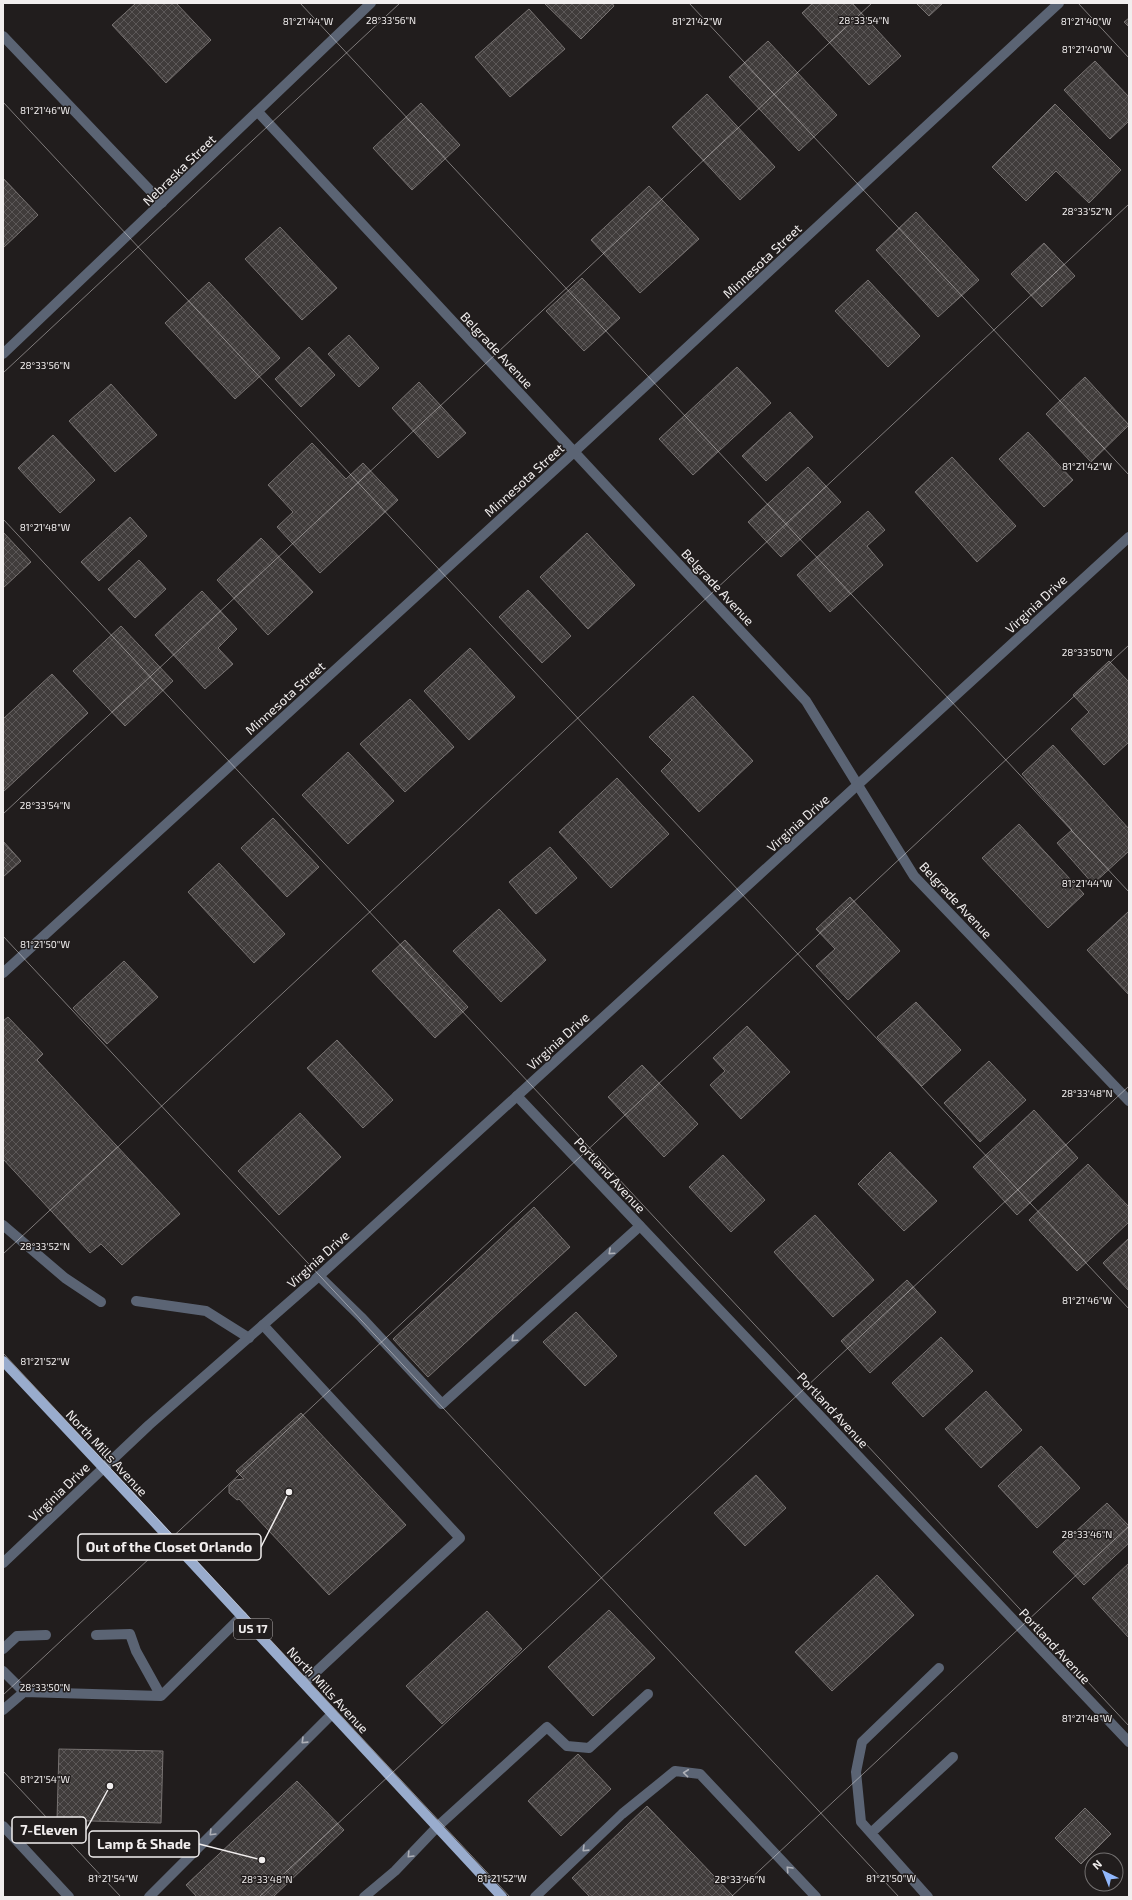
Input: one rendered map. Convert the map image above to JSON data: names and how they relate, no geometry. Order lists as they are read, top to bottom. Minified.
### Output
{"streets":{"main road":["North Mills Avenue","US 17"],"street":["Nebraska Street","Minnesota Street","Belgrade Avenue","Virginia Drive","Portland Avenue"]},"crossings":[["Nebraska Street","Belgrade Avenue"],["Minnesota Street","Belgrade Avenue"],["Belgrade Avenue","Virginia Drive"],["Virginia Drive","Portland Avenue"],["Virginia Drive","North Mills Avenue"]],"places":["Out of the Closet Orlando","7-Eleven","Lamp & Shade"],"north":"top left","coordinates":["28°33'56\"N","28°33'54\"N","81°21'44\"W","81°21'42\"W","81°21'40\"W","81°21'46\"W","28°33'52\"N","81°21'48\"W","28°33'50\"N","81°21'50\"W","28°33'48\"N","81°21'52\"W","28°33'46\"N","81°21'54\"W"]}
